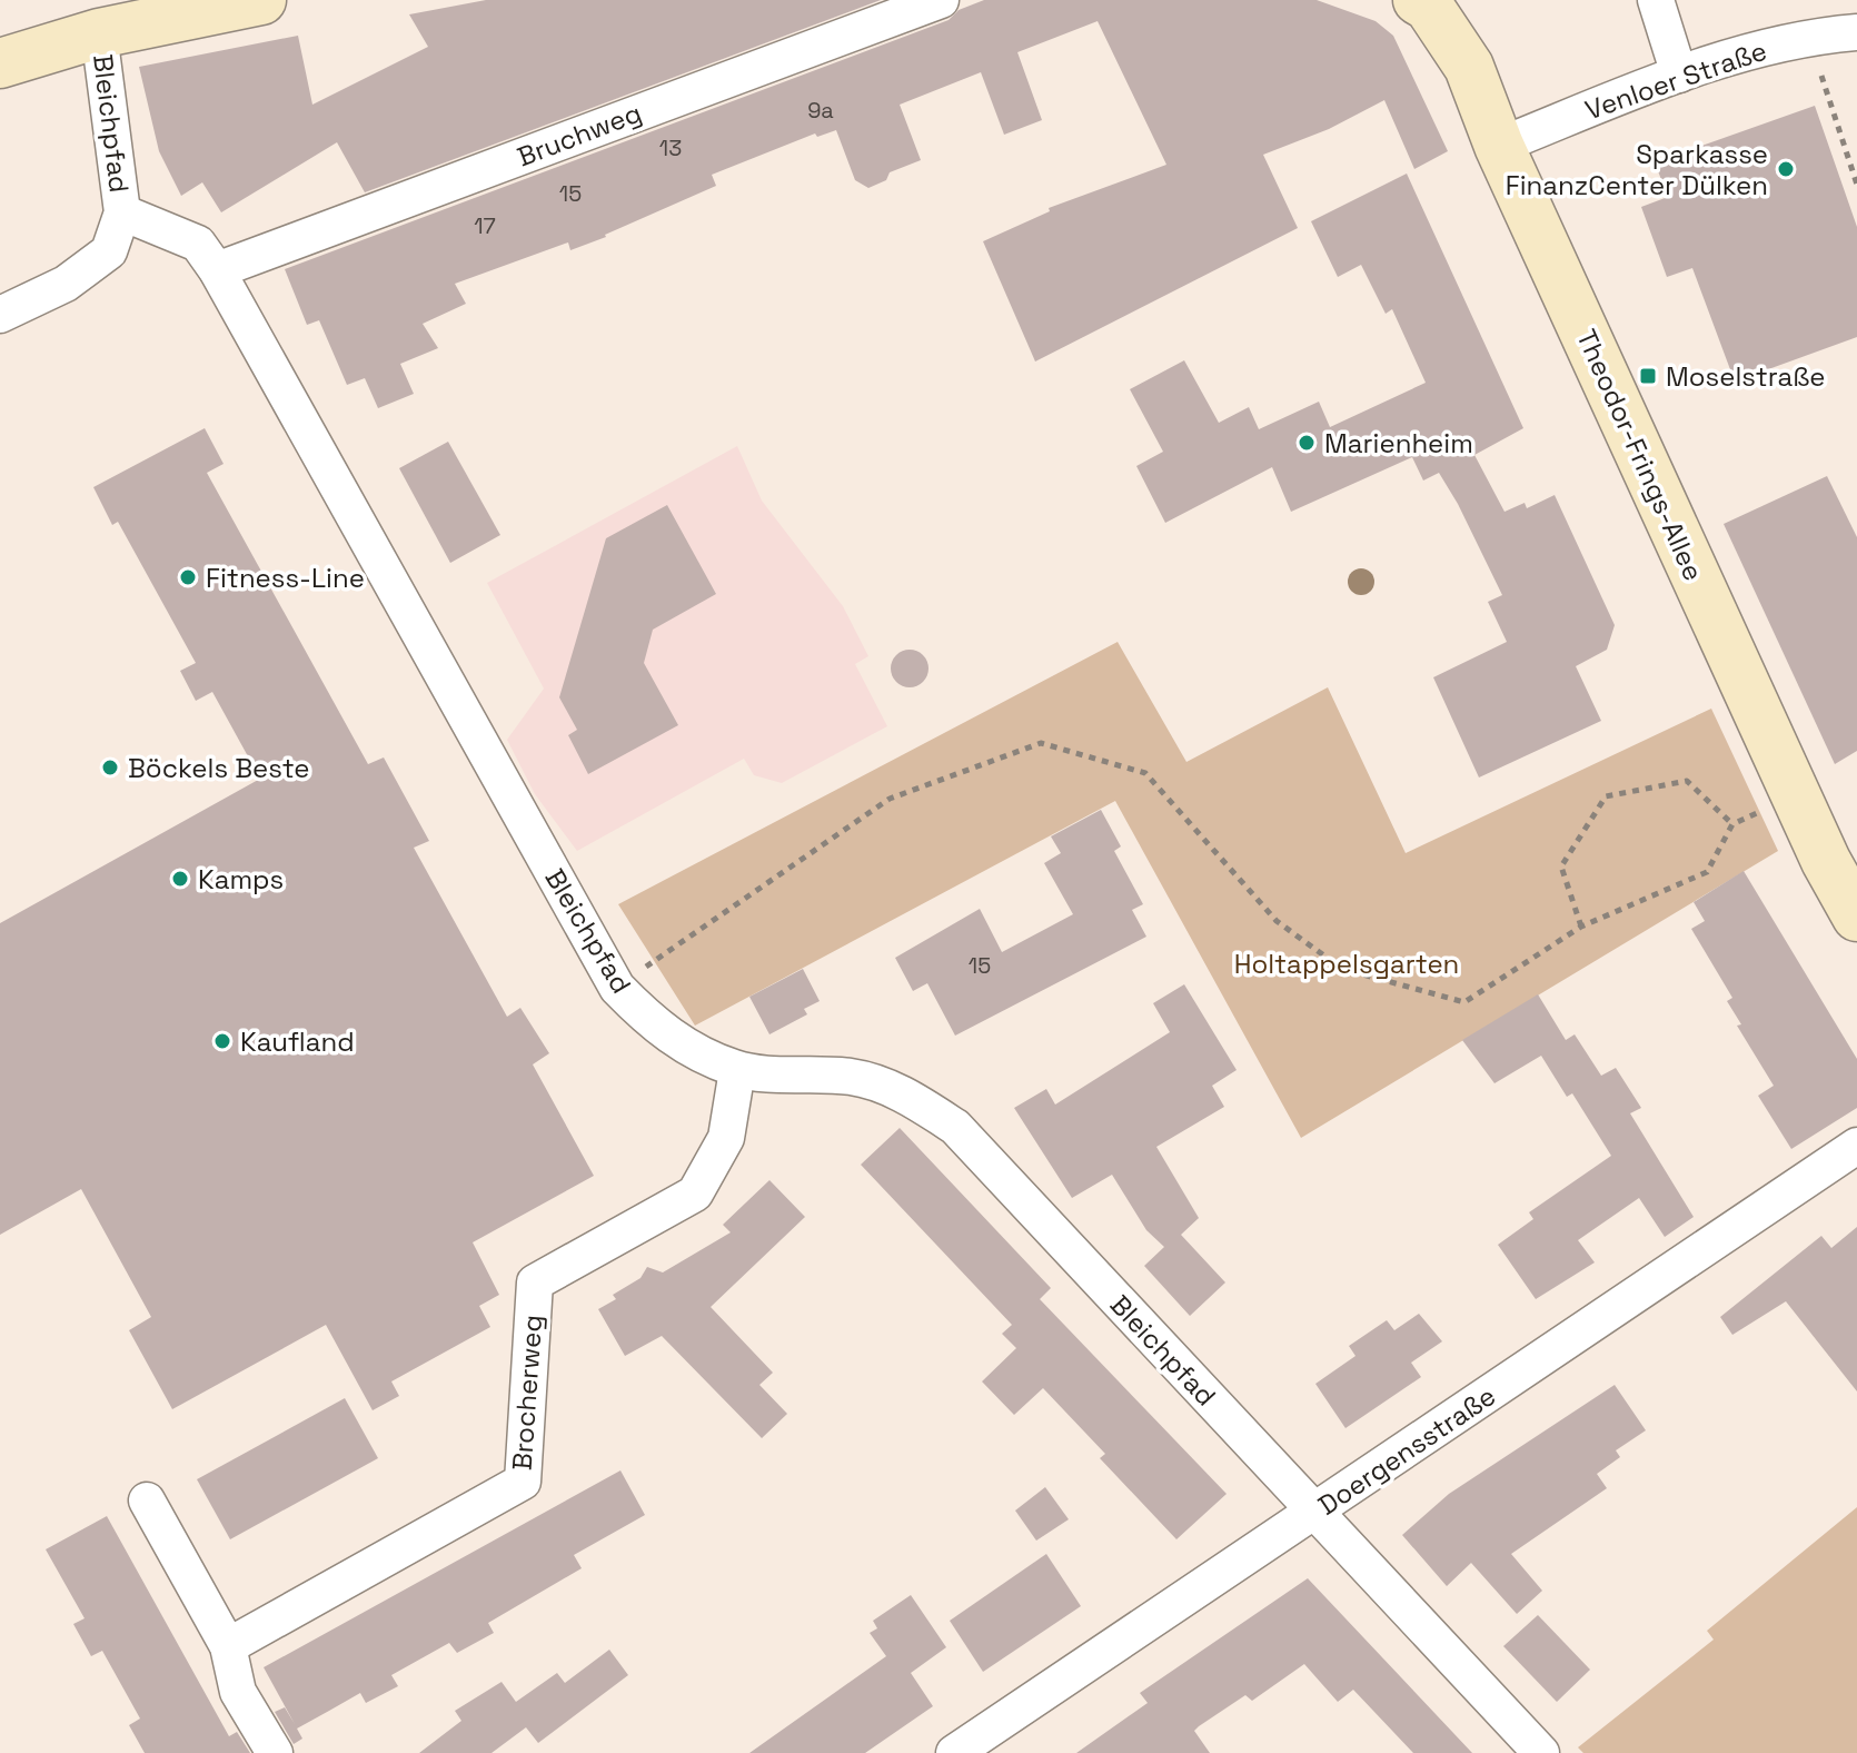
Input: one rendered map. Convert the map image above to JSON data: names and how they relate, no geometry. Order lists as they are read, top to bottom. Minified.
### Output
{"streets":{"main road":["Theodor-Frings-Allee"],"street":["Venloer Straße","Bleichpfad","Bruchweg","Brocherweg","Doergensstraße"]},"crossings":[["Venloer Straße","Theodor-Frings-Allee"],["Bleichpfad","Bruchweg"],["Bleichpfad","Brocherweg"],["Bleichpfad","Doergensstraße"]],"parks":["Holtappelsgarten"],"places":{"other":["Sparkasse FinanzCenter Dülken","Marienheim","Fitness-Line","Böckels Beste","Kamps","Kaufland"],"transit":["Moselstraße"]},"house_numbers":["9a","13","15","17","15"]}
